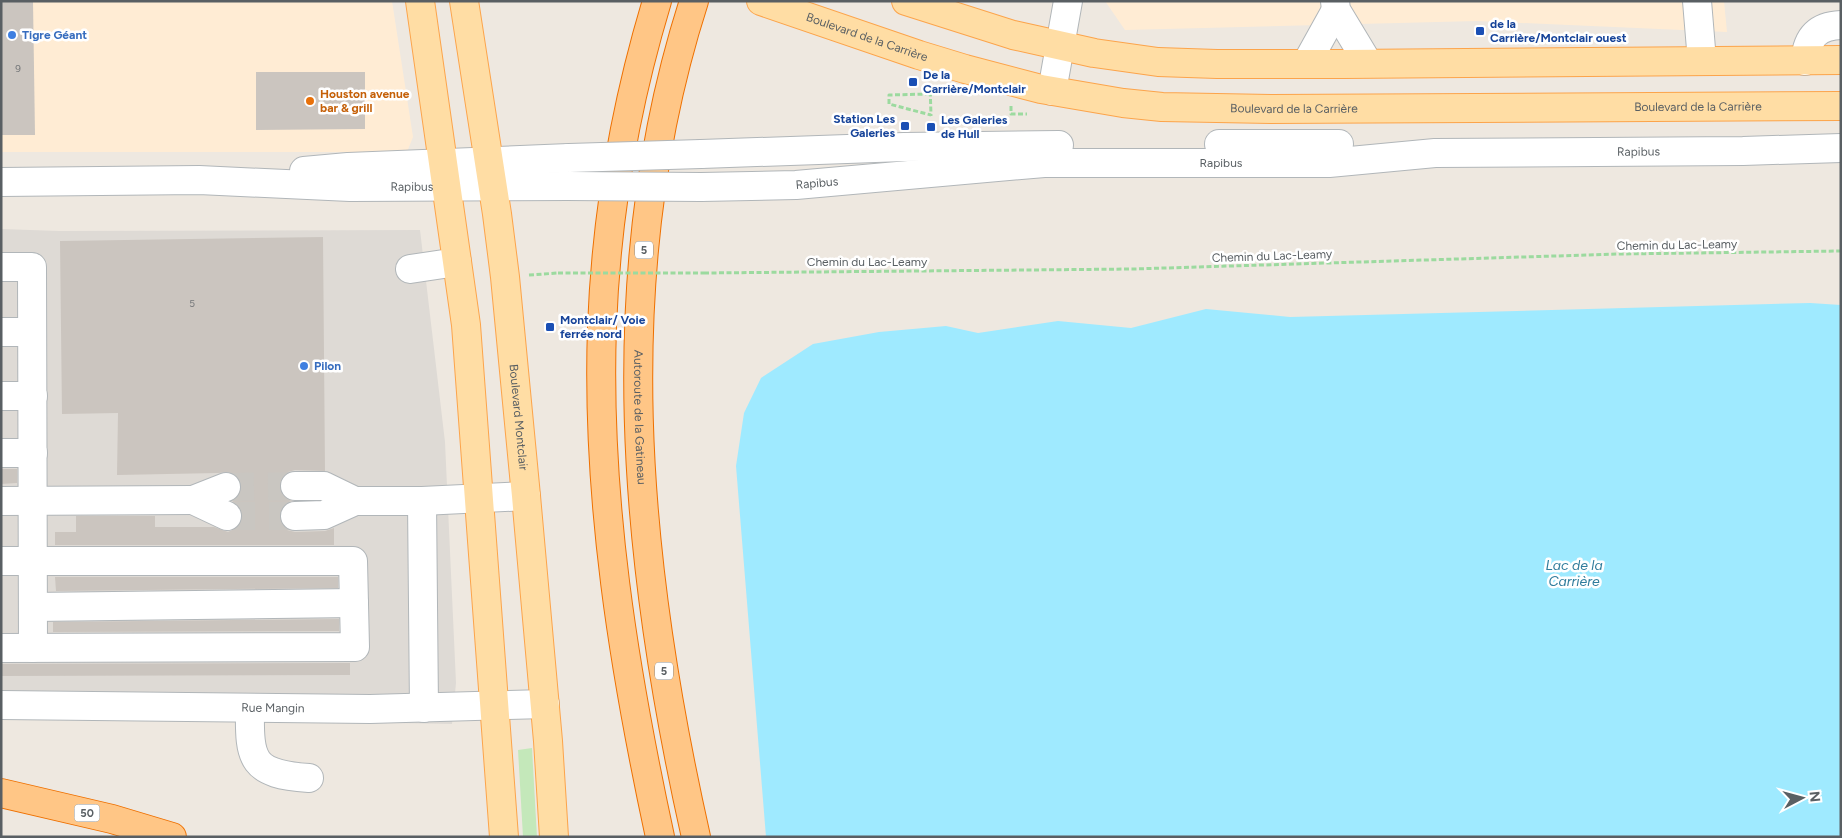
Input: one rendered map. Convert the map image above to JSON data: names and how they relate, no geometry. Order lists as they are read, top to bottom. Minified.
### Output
{"streets":{"highway":["5","Autoroute de la Gatineau","50"],"main road":["Boulevard de la Carrière","Boulevard Montclair"],"street":["Rapibus","Rue Mangin"],"path":["Chemin du Lac-Leamy"]},"crossings":[["Rapibus","Boulevard Montclair"],["Boulevard Montclair","Rue Mangin"]],"water":["Lac de la Carrière"],"places":{"transit":["de la Carrière/Montclair ouest","De la Carrière/Montclair","Station Les Galeries","Les Galeries de Hull","Montclair/ Voie ferrée nord"],"other":["Tigre Géant","Houston avenue bar & grill","Pilon"]},"house_numbers":["9","5"],"north":"right"}
